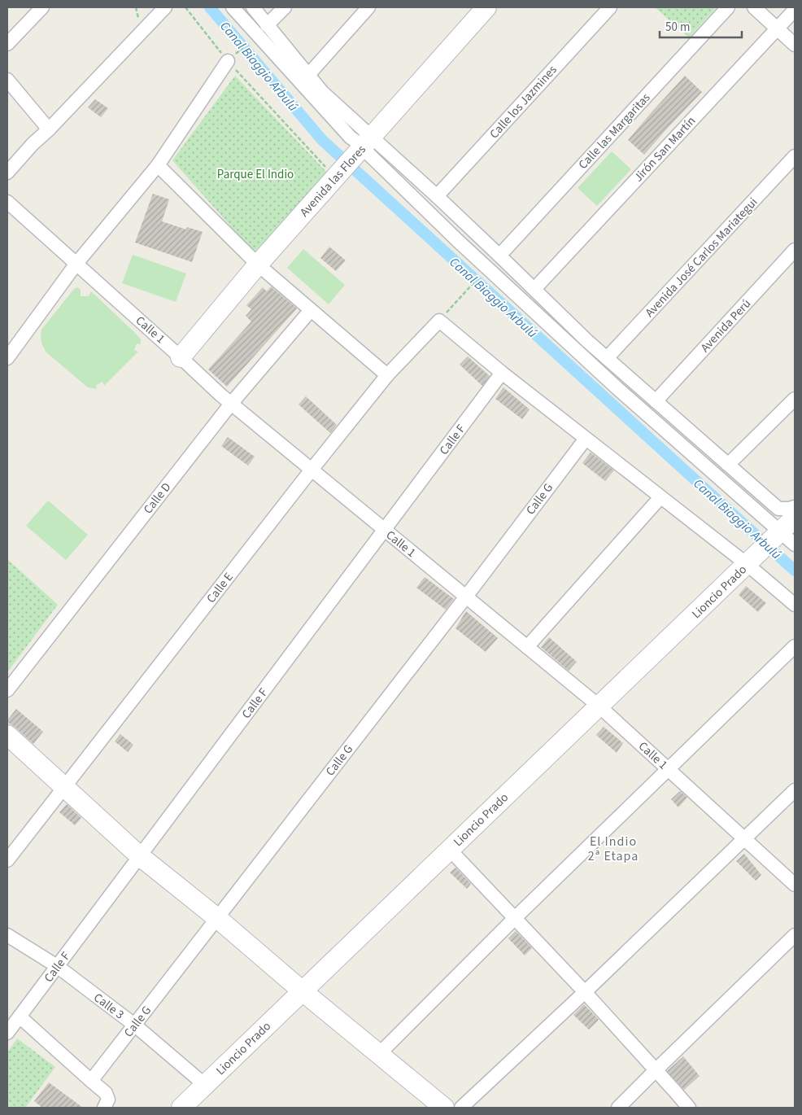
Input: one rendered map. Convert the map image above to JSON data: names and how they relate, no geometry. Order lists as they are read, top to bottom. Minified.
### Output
{"streets":{"street":["Calle los Jazmines","Calle las Margaritas","Jirón San Martín","Avenida las Flores","Avenida José Carlos Mariategui","Avenida Perú","Calle 1","Calle F","Calle D","Calle G","Calle E","Lioncio Prado","Calle 3"]},"crossings":[["Avenida las Flores","Calle 1"],["Calle 1","Calle F"],["Calle 1","Calle D"],["Calle 1","Calle G"],["Calle 1","Calle E"],["Calle 1","Lioncio Prado"],["Calle F","Calle 3"],["Calle G","Calle 3"],["Lioncio Prado","Calle 3"]],"districts":["El Indio 2ª Etapa"],"water":["Canal Biaggio Arbulú"],"parks":["Parque El Indio"],"scale_bar":"50 m"}
